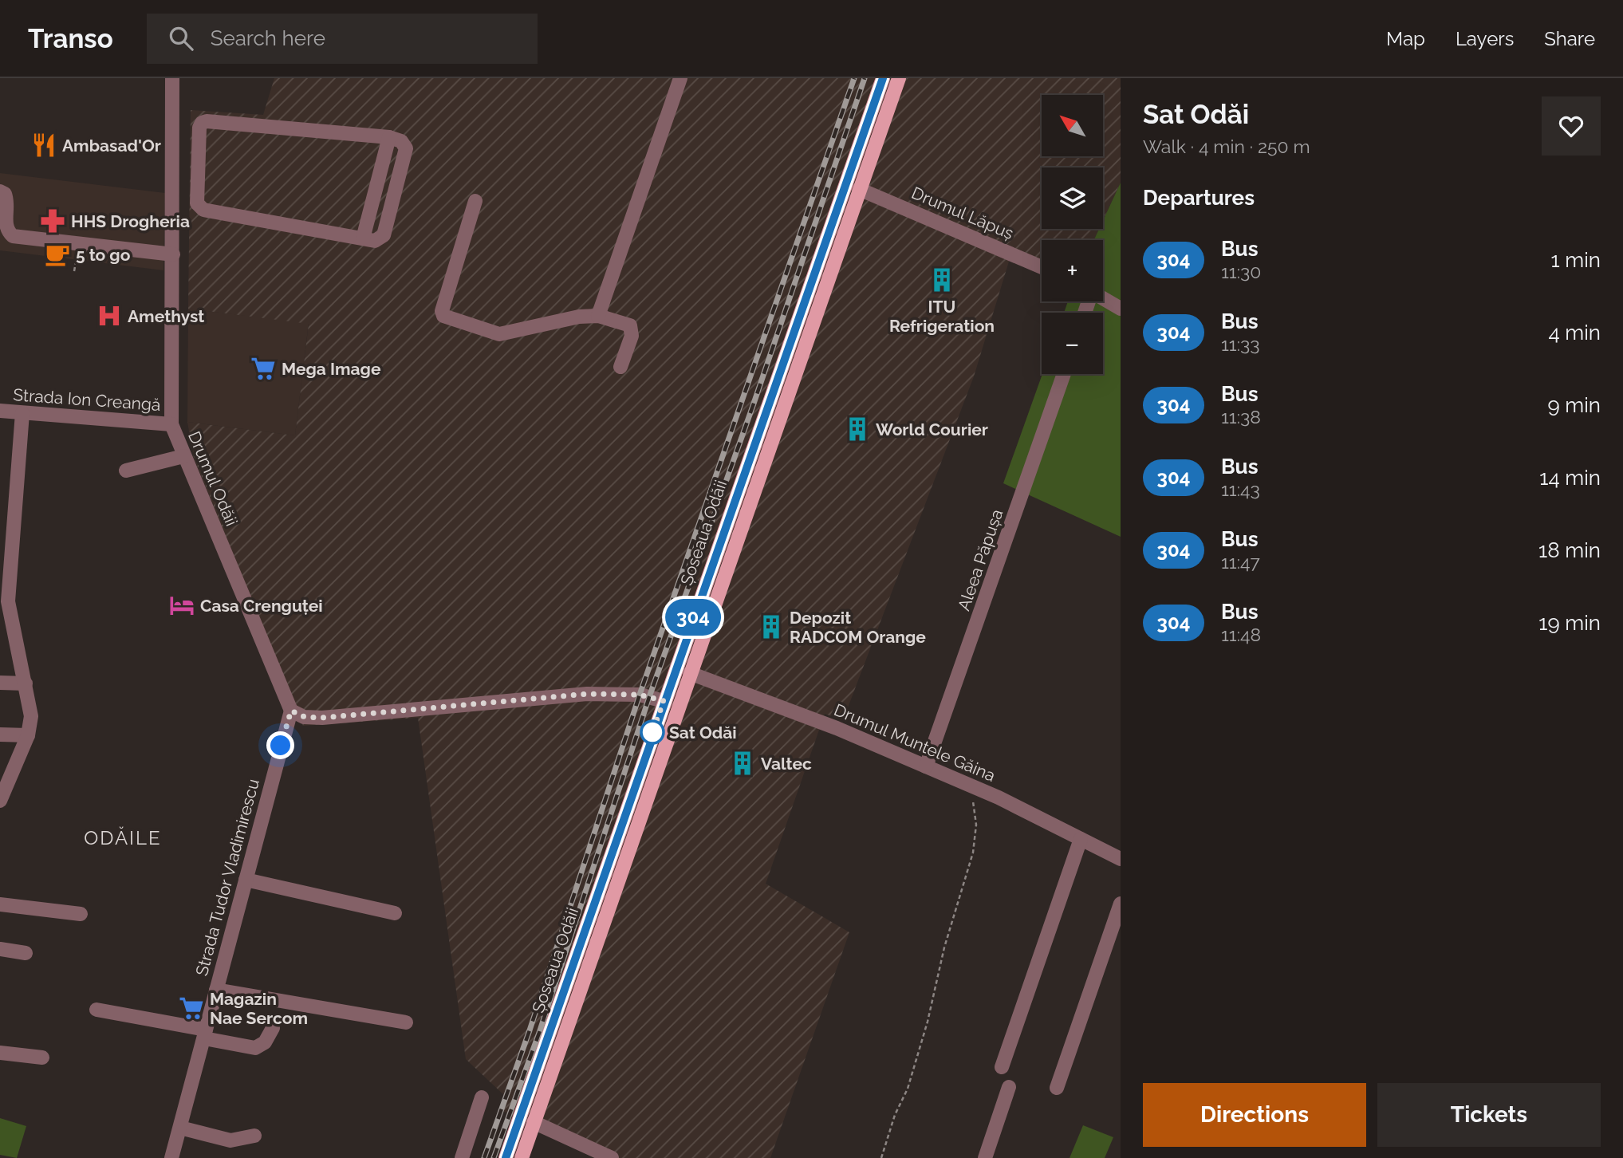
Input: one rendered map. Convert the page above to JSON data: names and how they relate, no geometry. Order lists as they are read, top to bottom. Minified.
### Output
{"streets":{"main road":["Șoseaua Odăii"],"street":["Drumul Lăpuș","Strada Ion Creangă","Drumul Odăii","Aleea Păpușa","Drumul Muntele Găina","Strada Tudor Vladimirescu"]},"crossings":[["Drumul Lăpuș","Șoseaua Odăii"],["Strada Ion Creangă","Drumul Odăii"],["Drumul Odăii","Strada Tudor Vladimirescu"],["Șoseaua Odăii","Drumul Muntele Găina"],["Aleea Păpușa","Drumul Muntele Găina"]],"districts":["ODĂILE"],"places":{"restaurant":["Ambasad'Or"],"pharmacy":["HHS Drogheria"],"cafe":["5 to go"],"building":["ITU Refrigeration","World Courier","Depozit RADCOM Orange","Valtec"],"hospital":["Amethyst"],"supermarket":["Mega Image","Magazin Nae Sercom"],"hotel":["Casa Crenguței"],"other":["Sat Odăi"]},"lines":["bus line 304"],"north":"top left","page":{"header":"Transo","search":"Search here","nav":["Map","Layers","Share"],"on_map":"304","heading":[["Sat Odăi","Walk · 4 min · 250 m"],"Departures"],"map_buttons":["+","−"],"list":[{"mark":"304","name":"Bus","note":"11:30","value":"1 min"},{"mark":"304","name":"Bus","note":"11:33","value":"4 min"},{"mark":"304","name":"Bus","note":"11:38","value":"9 min"},{"mark":"304","name":"Bus","note":"11:43","value":"14 min"},{"mark":"304","name":"Bus","note":"11:47","value":"18 min"},{"mark":"304","name":"Bus","note":"11:48","value":"19 min"}],"buttons":["Directions","Tickets"]}}
